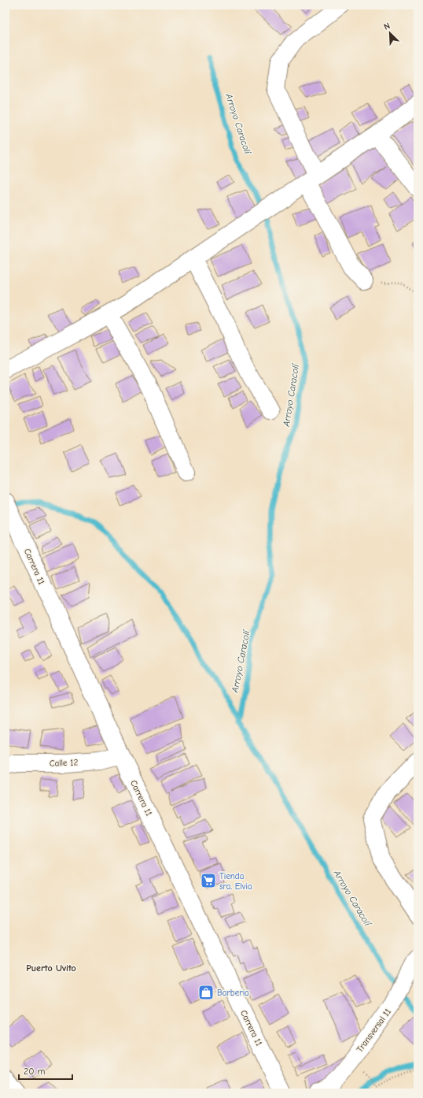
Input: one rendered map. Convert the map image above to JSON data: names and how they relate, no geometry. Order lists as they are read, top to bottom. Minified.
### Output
{"streets":{"street":["Carrera 11","Calle 12","Transversal 11"]},"crossings":[["Carrera 11","Calle 12"]],"districts":["Puerto Uvito"],"water":["Arroyo Caracolí"],"places":{"supermarket":["Tienda sra. Elvia"],"shop":["Barberia"]},"scale_bar":"20 m","north":"top left"}
